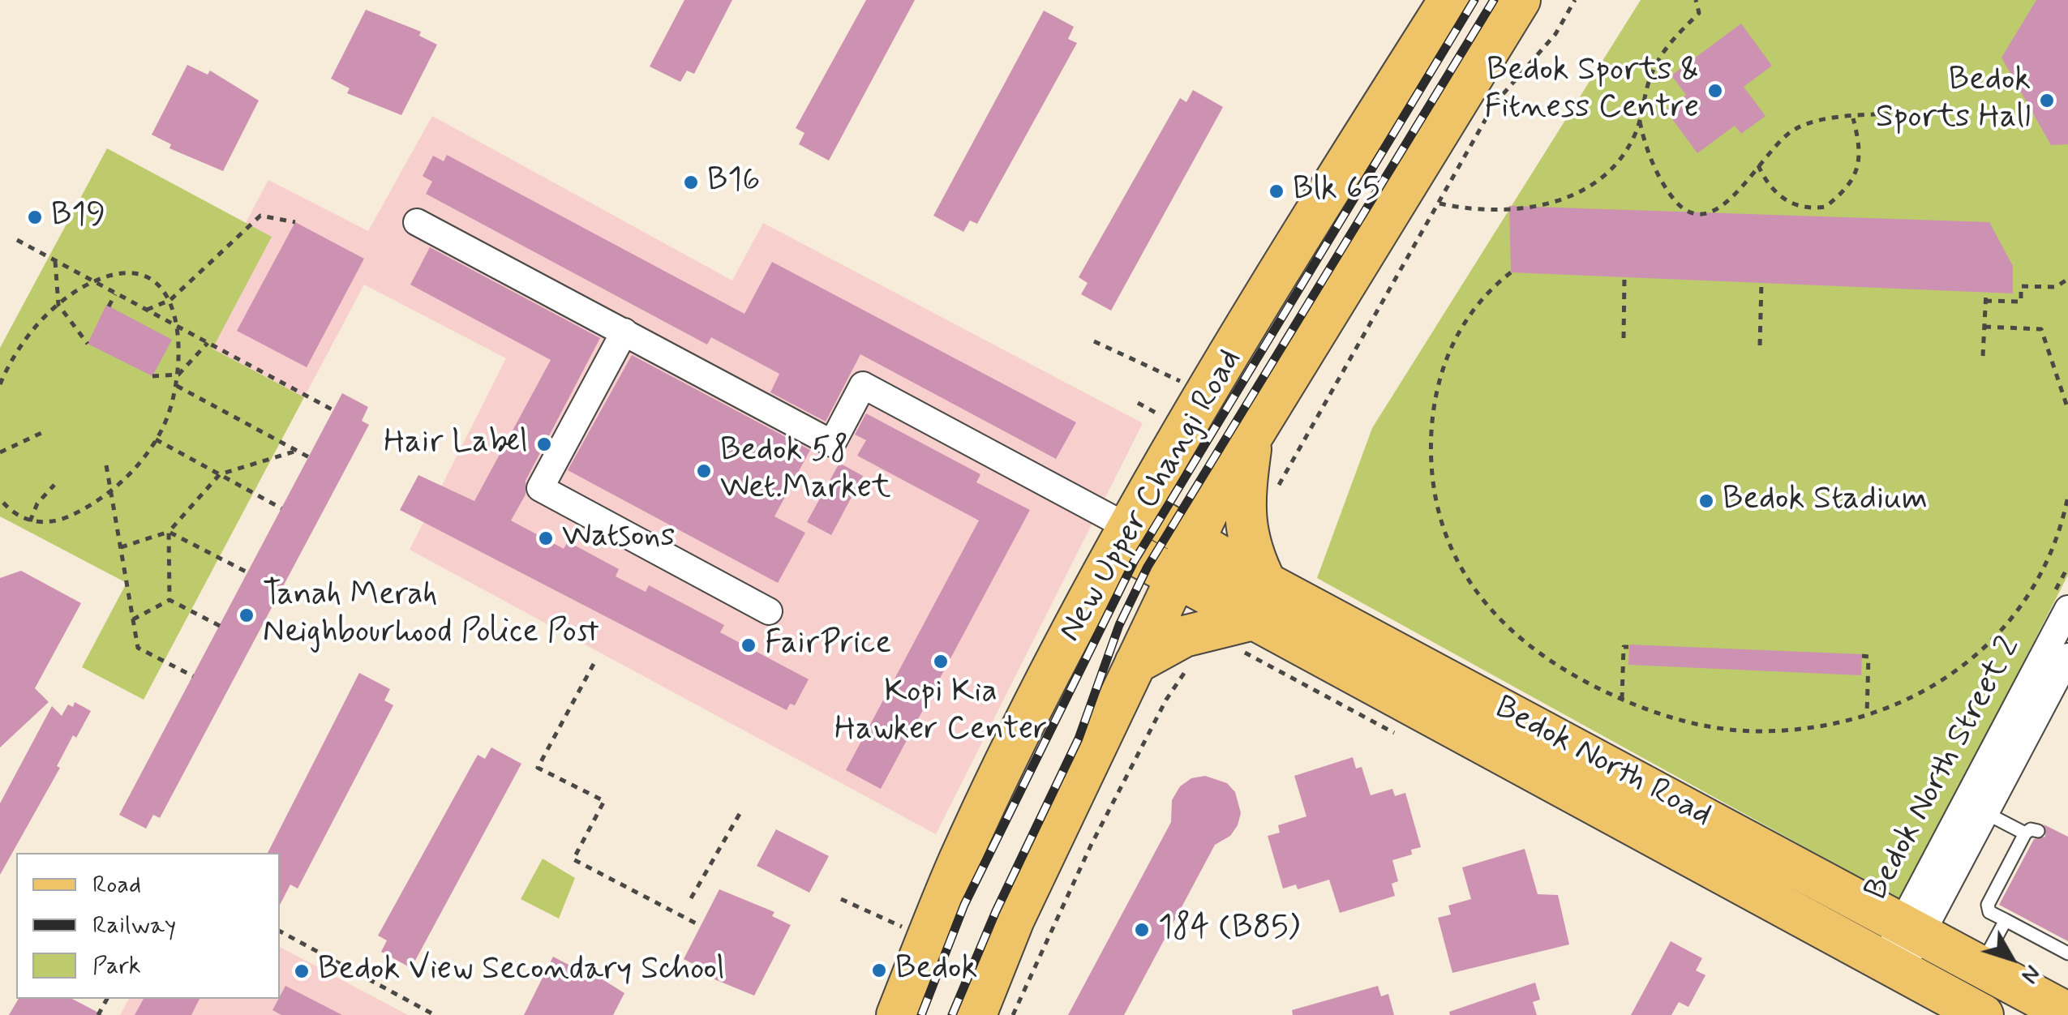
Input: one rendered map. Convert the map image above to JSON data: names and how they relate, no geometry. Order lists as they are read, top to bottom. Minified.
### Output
{"streets":{"main road":["New Upper Changi Road","Bedok North Road"],"street":["Bedok North Street 2"]},"crossings":[["New Upper Changi Road","Bedok North Road"],["Bedok North Road","Bedok North Street 2"]],"places":["Bedok Sports & Fitness Centre","Bedok Sports Hall","B16","Blk 65","B19","Hair Label","Bedok 58 Wet.Market","Bedok Stadium","Watsons","Tanah Merah Neighbourhood Police Post","FairPrice","Kopi Kia Hawker Center","184 (B85)","Bedok","Bedok View Secondary School"],"legend":["Road","Railway","Park"],"north":"bottom right"}
